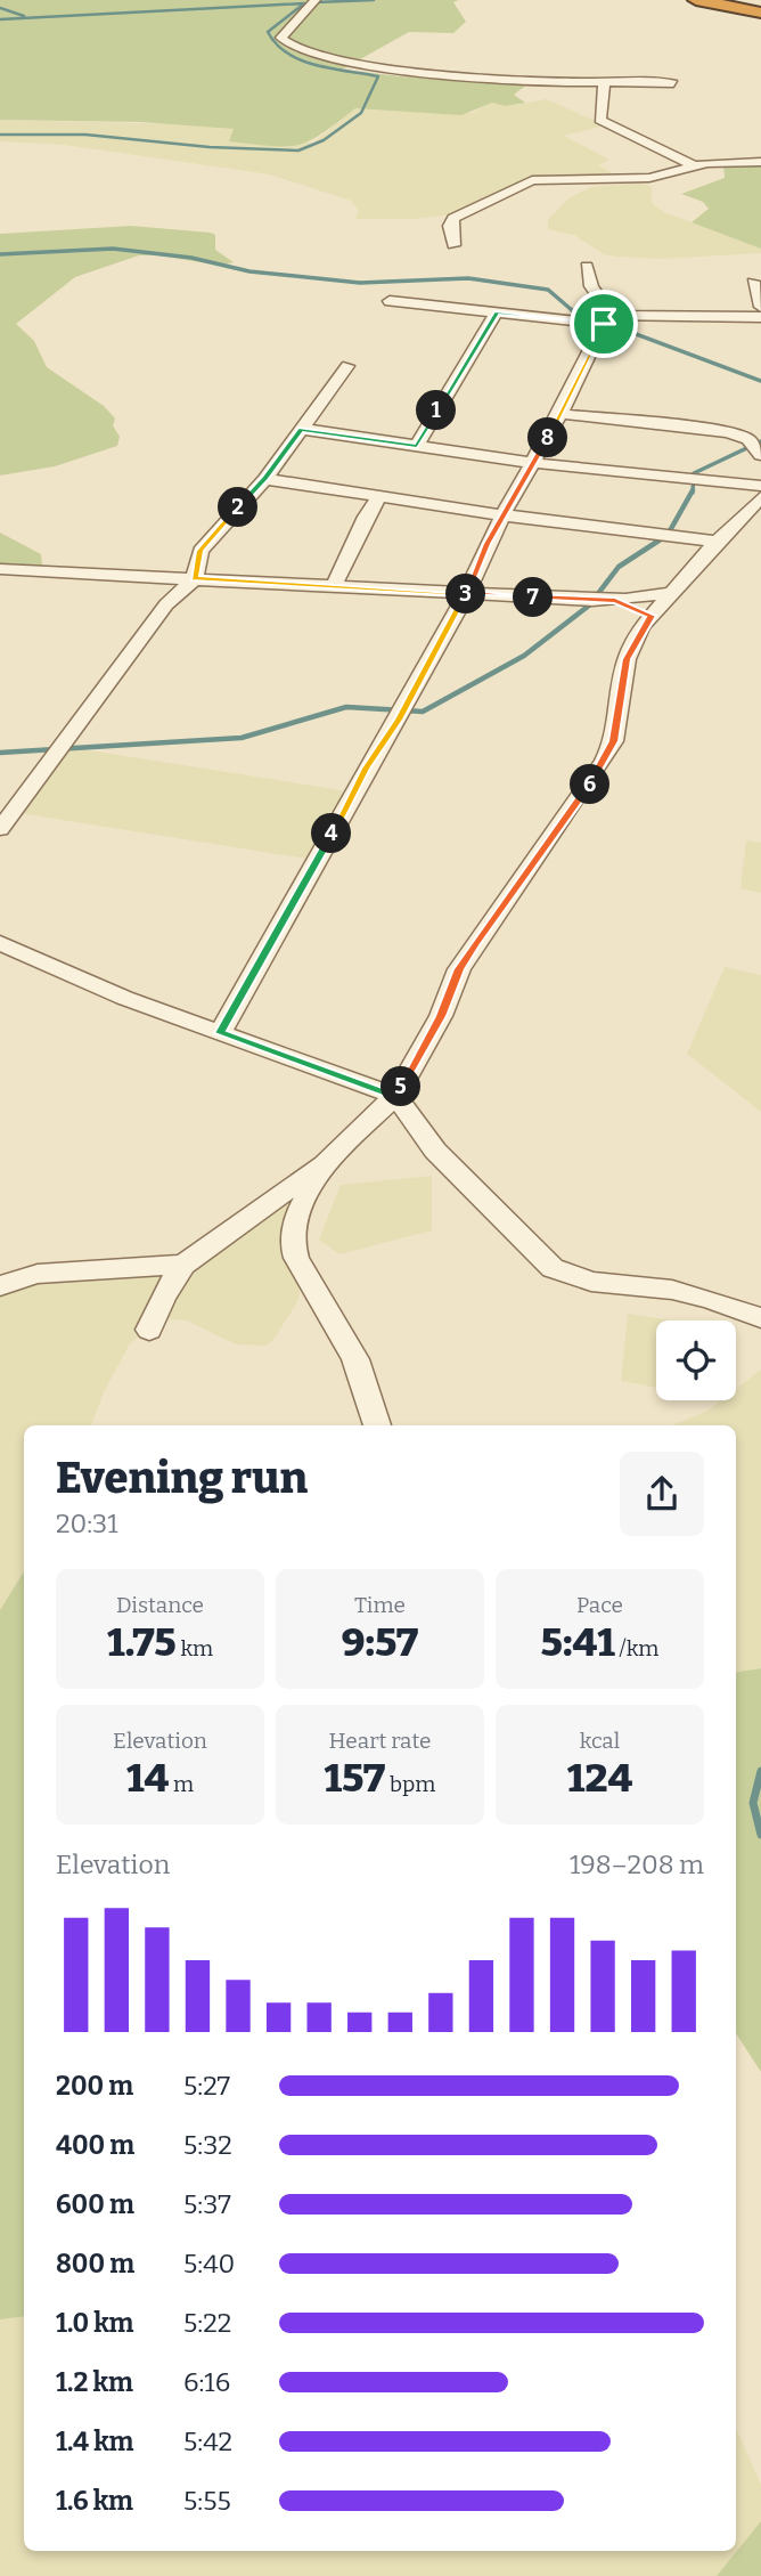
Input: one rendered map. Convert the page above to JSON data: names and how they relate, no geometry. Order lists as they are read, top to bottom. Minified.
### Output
{"page":{"pins":["1","8","2","3","7","6","4","5"],"heading":["Evening run","20:31"],"stats":[["Distance","1.75 km"],["Time","9:57"],["Pace","5:41 /km"],["Elevation","14 m"],["Heart rate","157 bpm"],["kcal","124"]],"chart":["Elevation","198–208 m"],"list":[{"name":"200 m","note":"5:27"},{"name":"400 m","note":"5:32"},{"name":"600 m","note":"5:37"},{"name":"800 m","note":"5:40"},{"name":"1.0 km","note":"5:22"},{"name":"1.2 km","note":"6:16"},{"name":"1.4 km","note":"5:42"},{"name":"1.6 km","note":"5:55"}]}}
